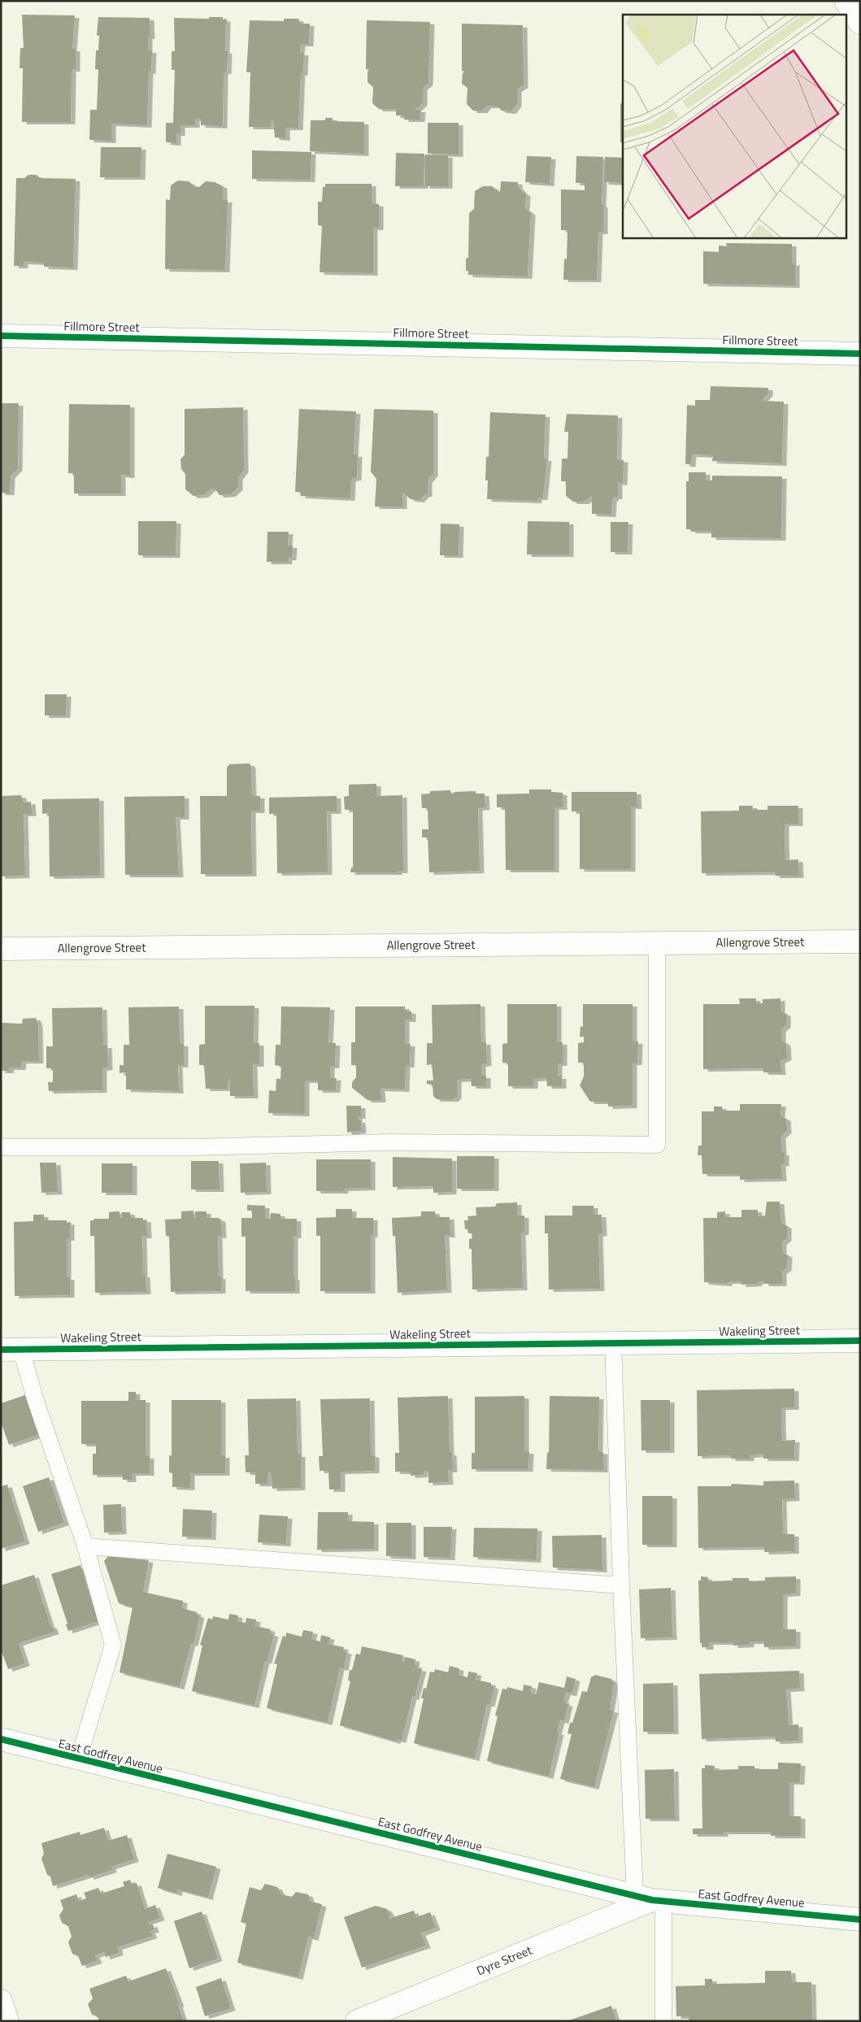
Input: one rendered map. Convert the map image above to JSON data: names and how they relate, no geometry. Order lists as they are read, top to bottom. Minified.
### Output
{"streets":{"street":["Fillmore Street","Allengrove Street","Wakeling Street","East Godfrey Avenue","Dyre Street"]},"crossings":[["East Godfrey Avenue","Dyre Street"]]}
